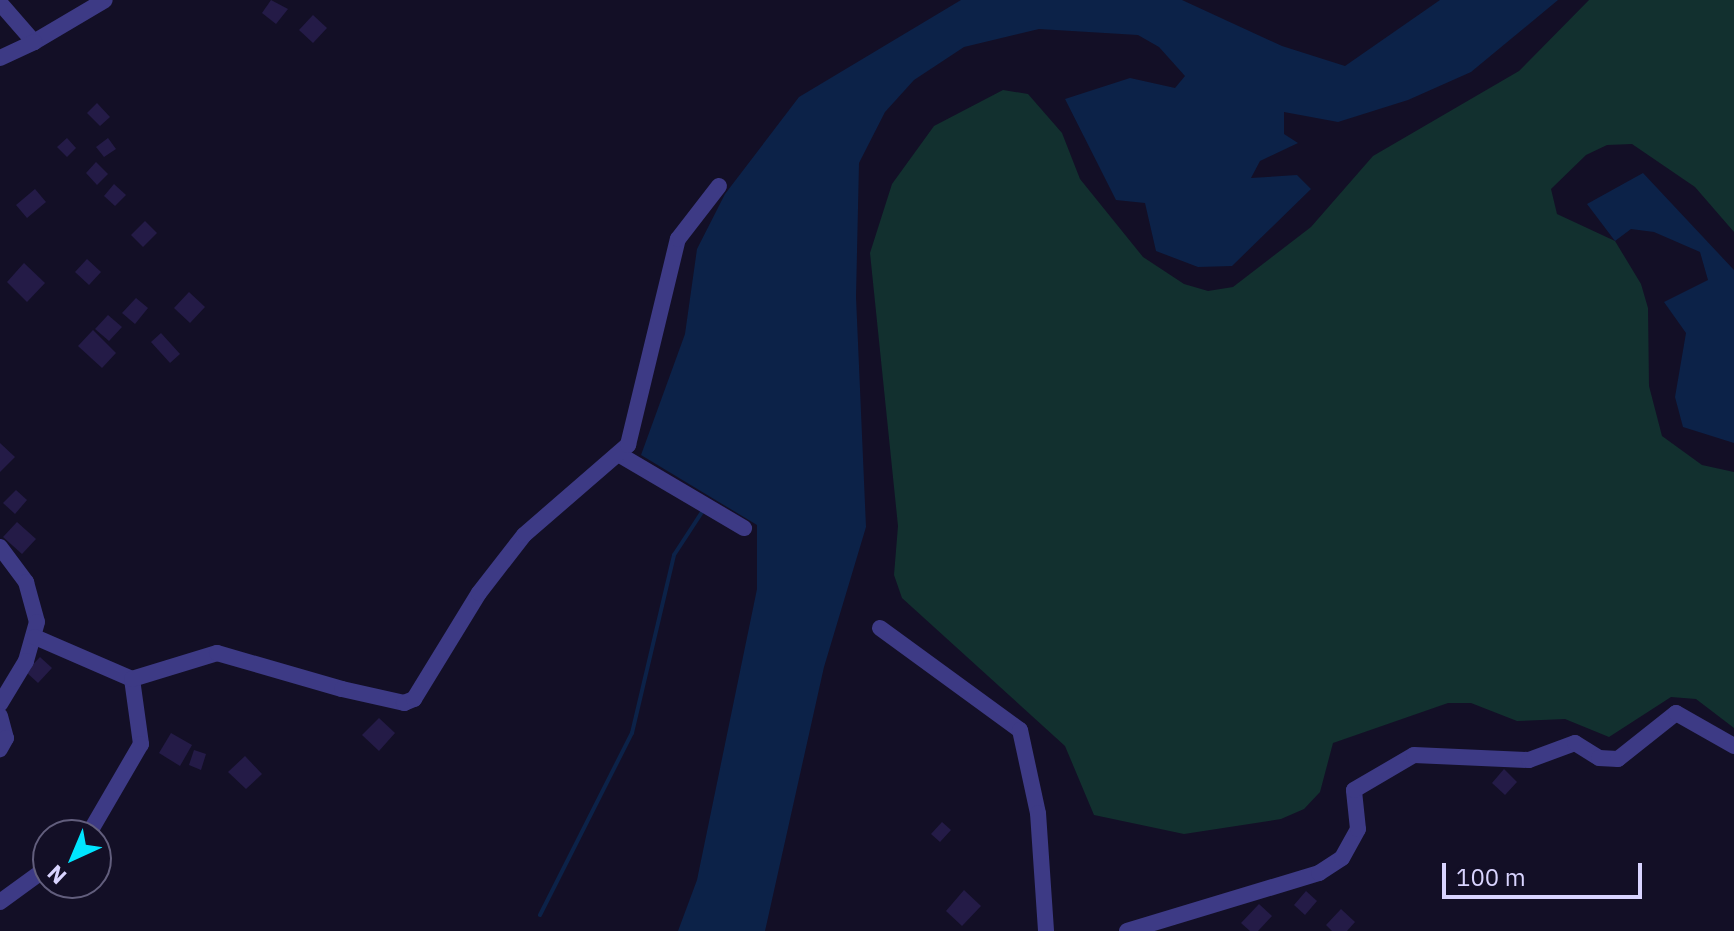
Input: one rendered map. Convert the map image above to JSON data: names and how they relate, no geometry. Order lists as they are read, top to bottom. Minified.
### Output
{"scale_bar":"100 m","north":"bottom left"}
